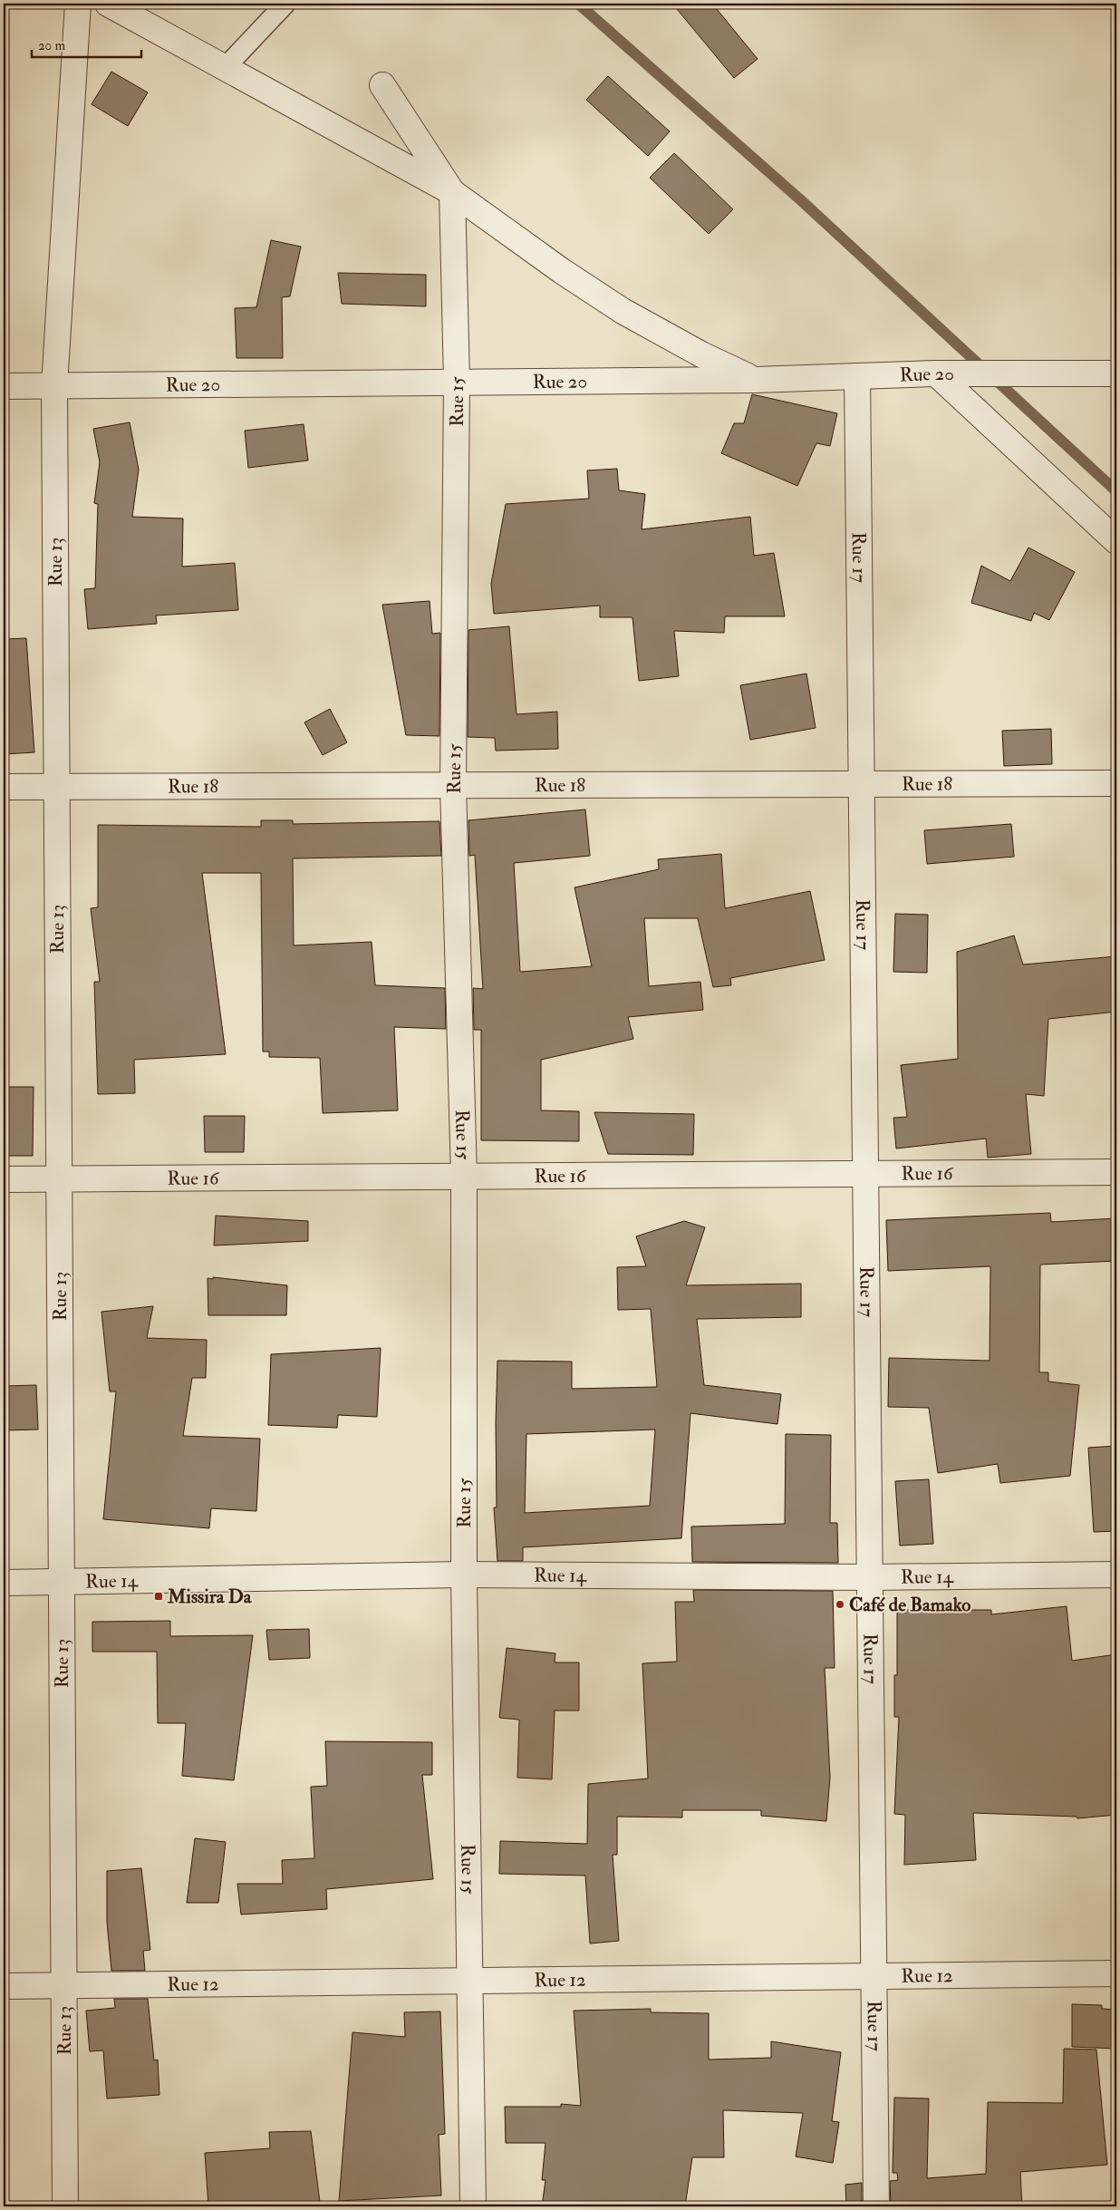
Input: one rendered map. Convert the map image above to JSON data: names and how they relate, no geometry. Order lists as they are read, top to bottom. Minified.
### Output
{"streets":{"street":["Rue 20","Rue 15","Rue 17","Rue 13","Rue 18","Rue 16","Rue 14","Rue 12"]},"crossings":[["Rue 20","Rue 15"],["Rue 20","Rue 17"],["Rue 20","Rue 13"],["Rue 15","Rue 18"],["Rue 15","Rue 16"],["Rue 15","Rue 14"],["Rue 15","Rue 12"],["Rue 17","Rue 18"],["Rue 17","Rue 16"],["Rue 17","Rue 14"],["Rue 17","Rue 12"],["Rue 13","Rue 18"],["Rue 13","Rue 16"],["Rue 13","Rue 14"],["Rue 13","Rue 12"]],"places":{"transit":["Missira Da"],"other":["Café de Bamako"]},"scale_bar":"20 m"}
